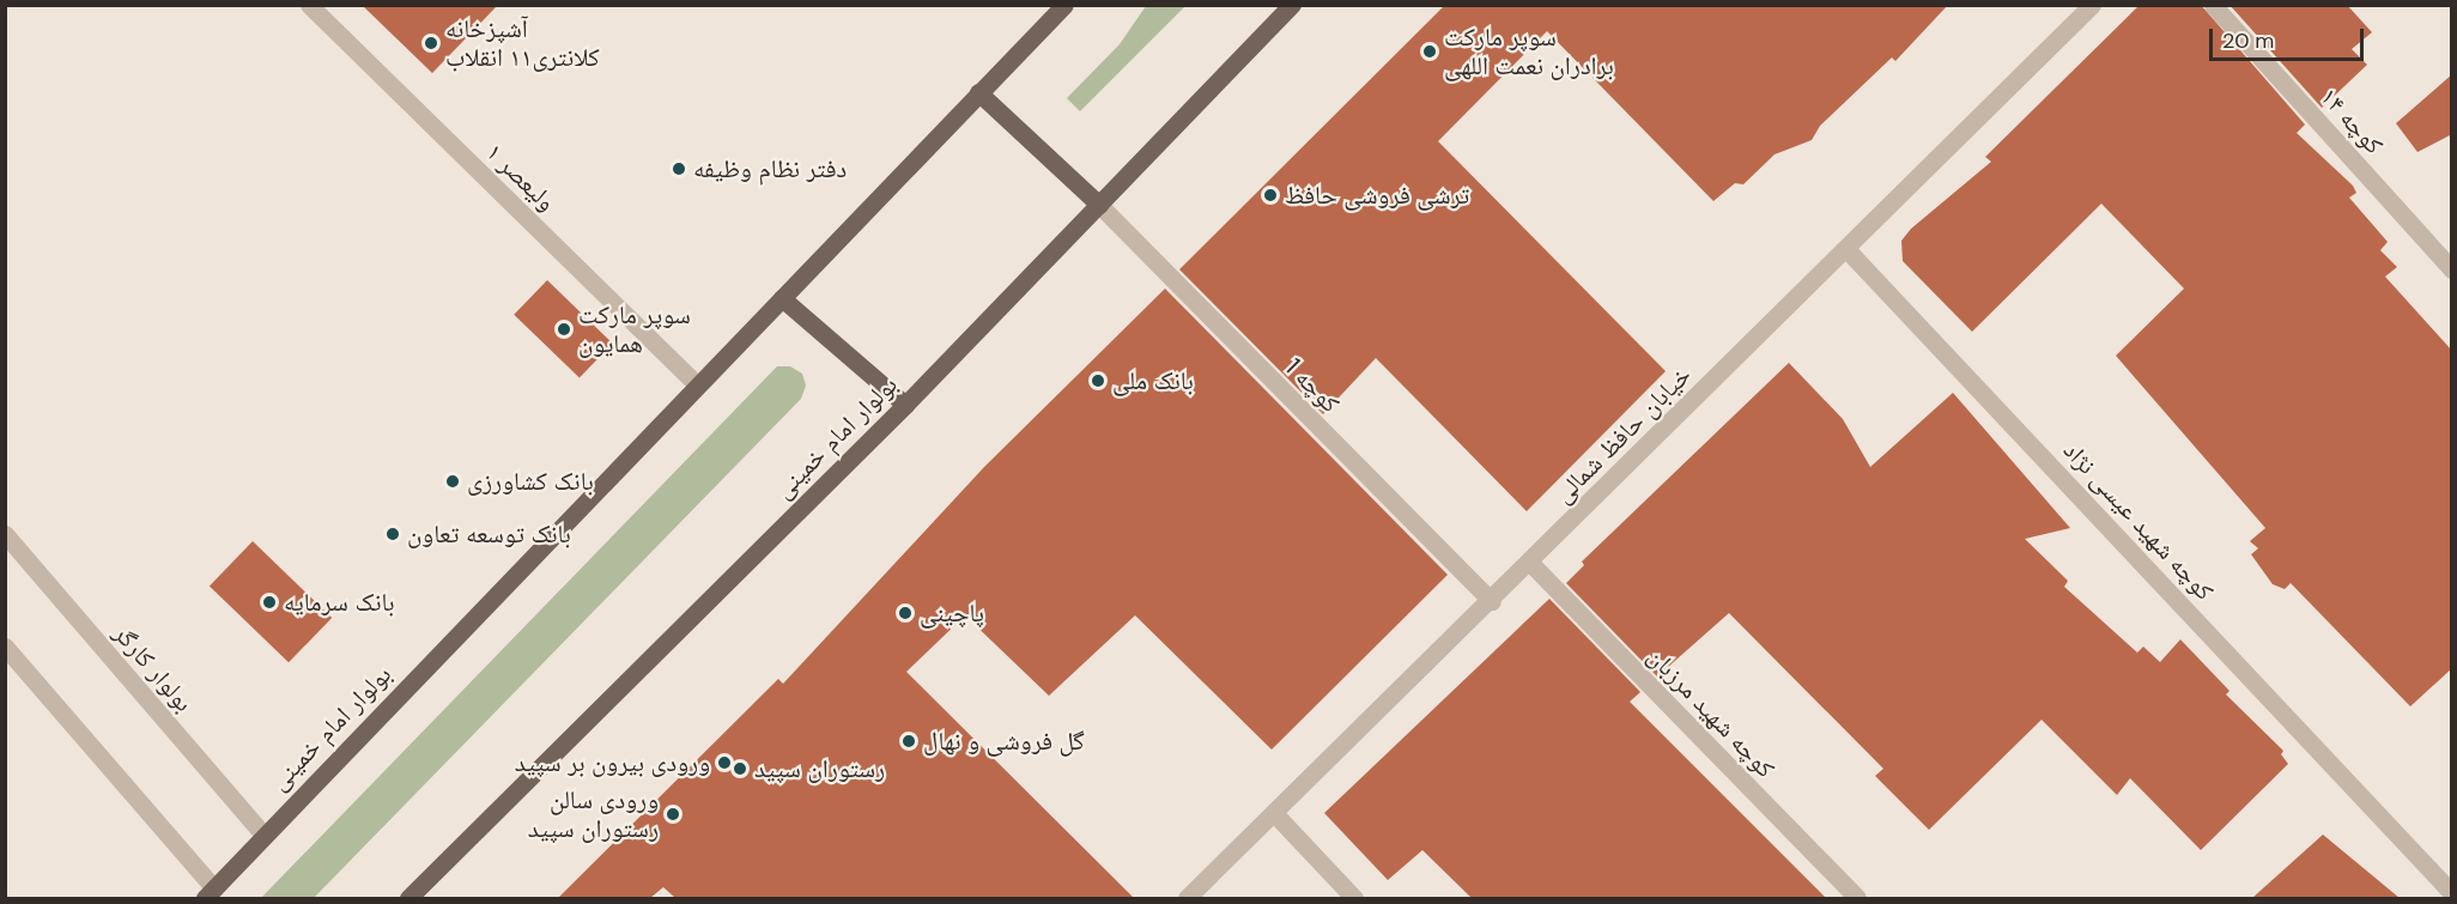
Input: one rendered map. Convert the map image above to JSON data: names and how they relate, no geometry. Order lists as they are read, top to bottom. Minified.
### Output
{"streets":{"main road":["بولوار امام خمینی"],"street":["کوچه ۱۴","ولیعصر ۱","کوچه 1","خیابان حافظ شمالی","کوچه شهید عیسی نژاد","بولوار کارگر","کوچه شهید مرزبان"]},"crossings":[["ولیعصر ۱","بولوار امام خمینی"],["کوچه 1","خیابان حافظ شمالی"],["کوچه 1","بولوار امام خمینی"],["خیابان حافظ شمالی","کوچه شهید عیسی نژاد"],["خیابان حافظ شمالی","کوچه شهید مرزبان"],["بولوار امام خمینی","بولوار کارگر"]],"places":["آشپزخانه کلانتری۱۱ انقلاب","سوپر مارکت برادران نعمت اللهی","دفتر نظام وظیفه","ترشی فروشی حافظ","سوپر مارکت همایون","بانک ملی","بانک کشاورزی","بانک توسعه تعاون","بانک سرمایه","پاچینی","گل فروشی و نهال","ورودی بیرون بر سپید","رستوران سپید","ورودی سالن رستوران سپید"],"scale_bar":"20 m"}
